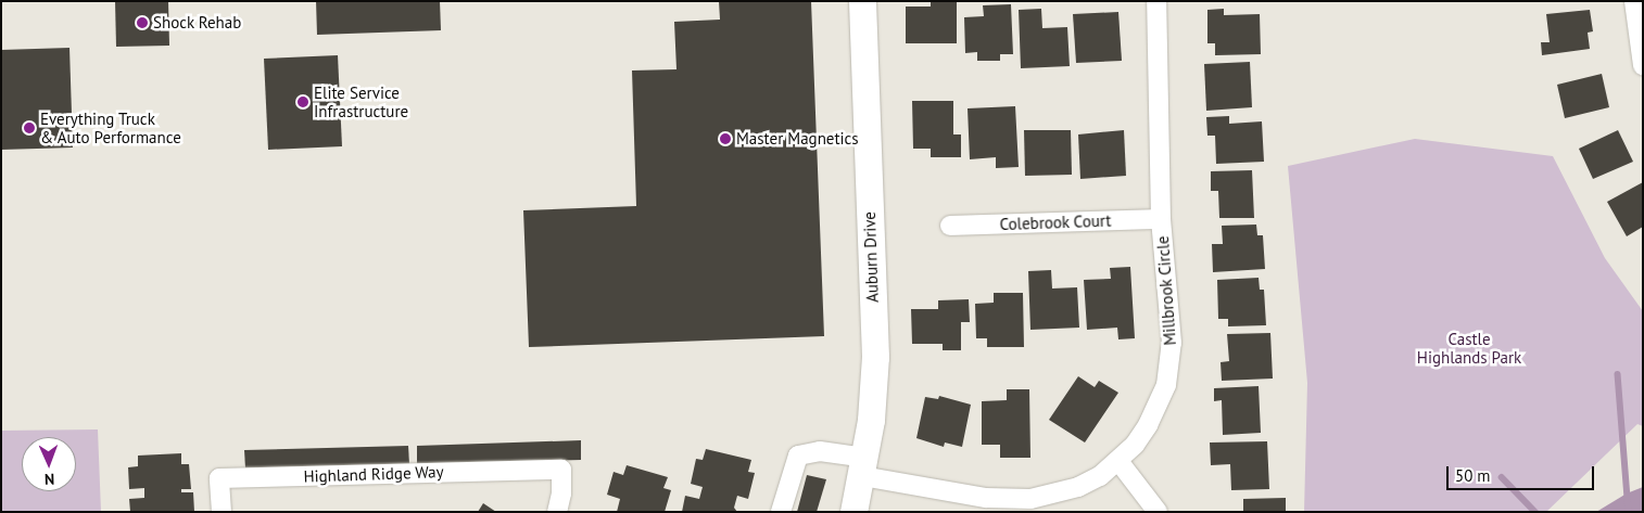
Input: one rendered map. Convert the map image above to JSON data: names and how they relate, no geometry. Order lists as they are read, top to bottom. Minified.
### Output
{"streets":{"street":["Colebrook Court","Auburn Drive","Millbrook Circle","Highland Ridge Way"]},"crossings":[["Colebrook Court","Millbrook Circle"],["Auburn Drive","Millbrook Circle"]],"parks":["Castle Highlands Park"],"places":["Shock Rehab","Elite Service Infrastructure","Everything Truck & Auto Performance","Master Magnetics"],"scale_bar":"50 m","north":"bottom"}
